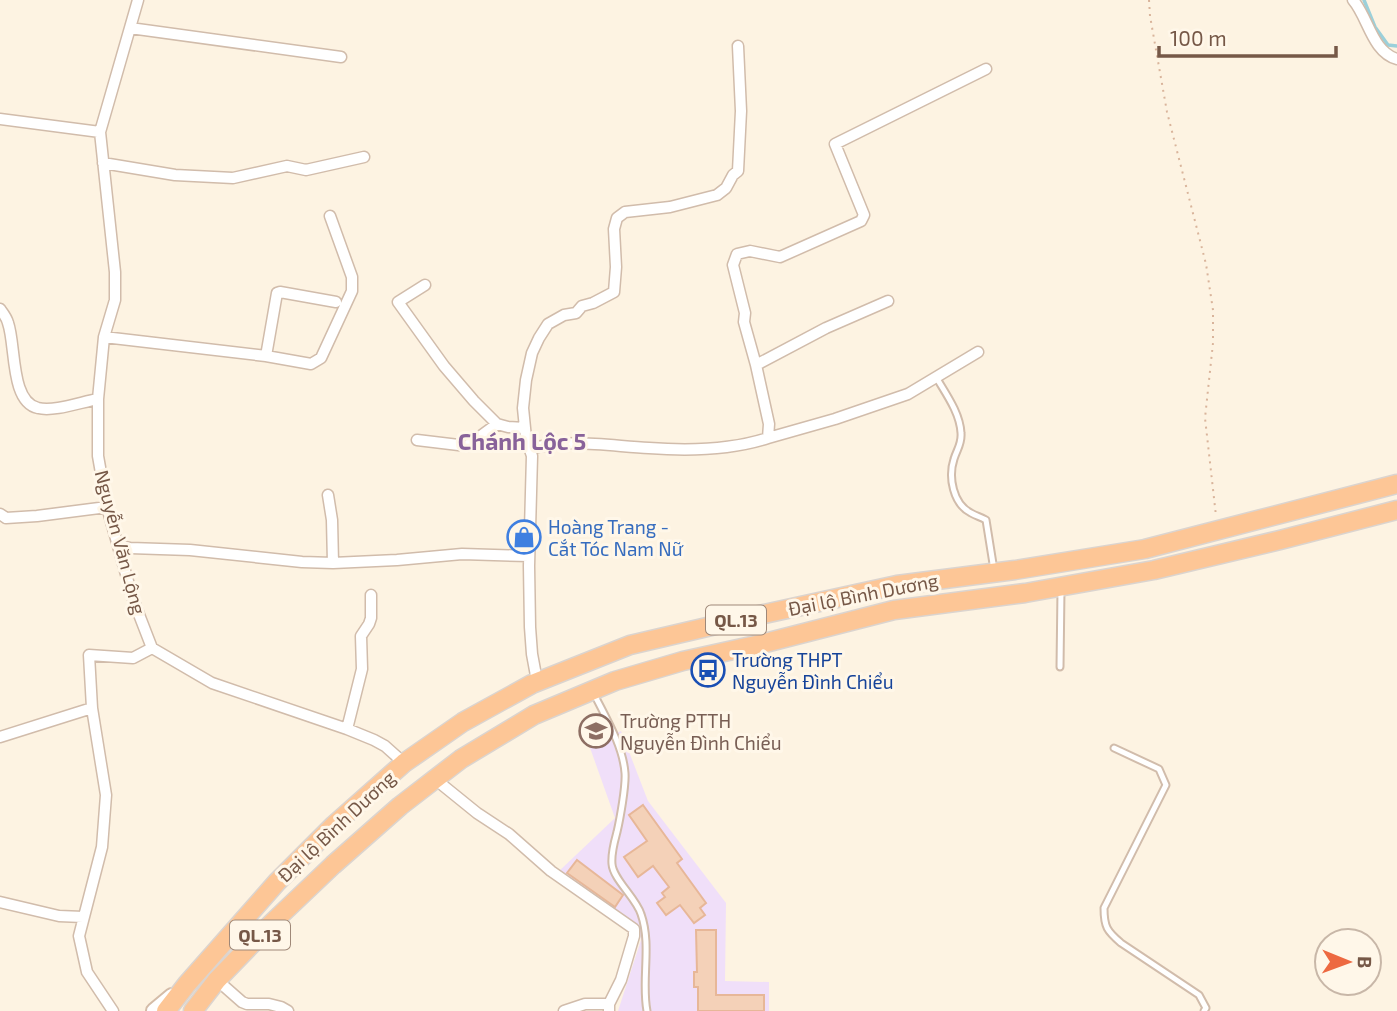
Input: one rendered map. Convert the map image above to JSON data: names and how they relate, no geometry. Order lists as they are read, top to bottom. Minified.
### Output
{"streets":{"highway":["Đại lộ Bình Dương","QL.13"],"street":["Nguyễn Văn Lộng"]},"districts":["Chánh Lộc 5"],"places":{"shop":["Hoàng Trang - Cắt Tóc Nam Nữ"],"bus stop":["Trường THPT Nguyễn Đình Chiểu"],"school or university":["Trường PTTH Nguyễn Đình Chiểu"]},"scale_bar":"100 m","north":"right"}
